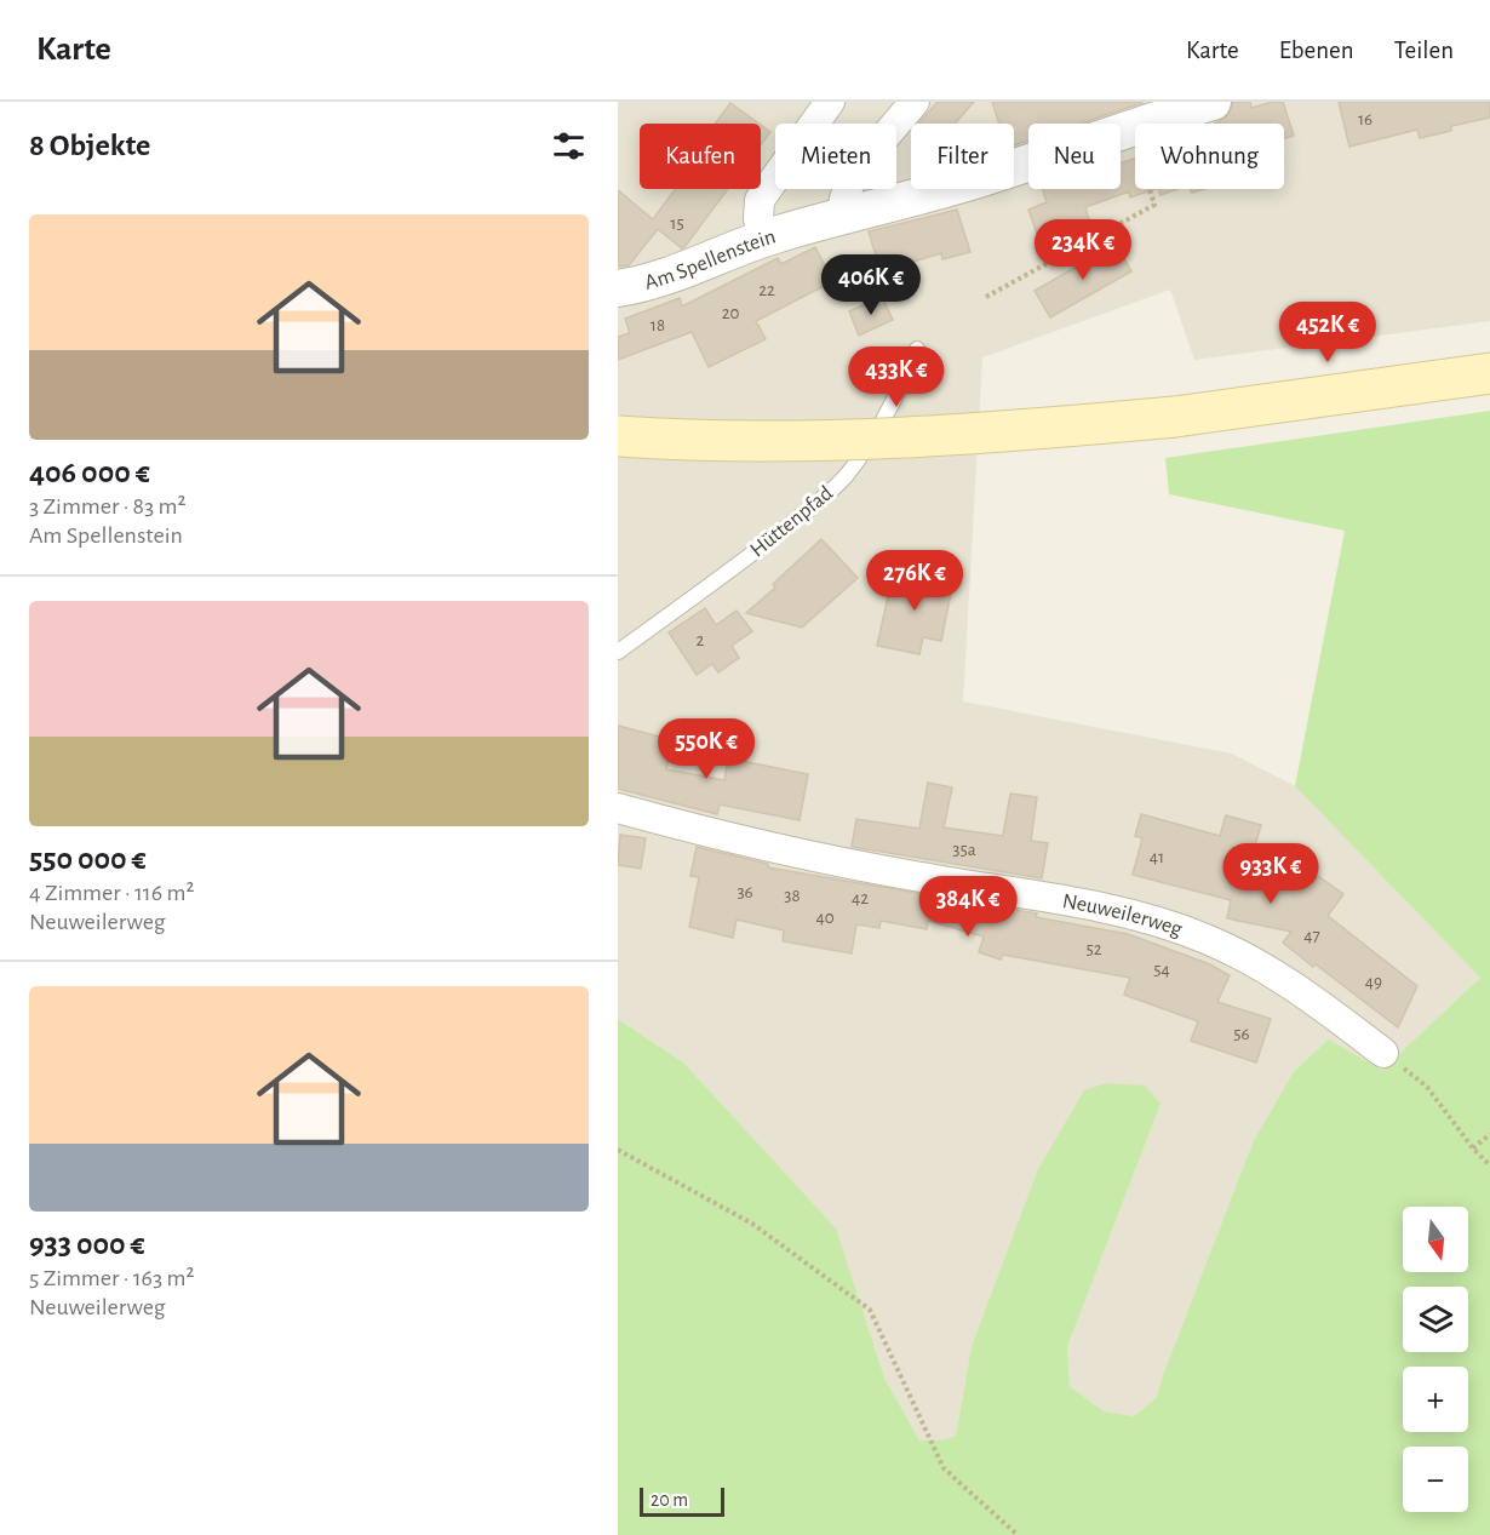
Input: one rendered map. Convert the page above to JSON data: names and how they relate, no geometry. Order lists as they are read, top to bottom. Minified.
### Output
{"streets":{"street":["Am Spellenstein","Neuweilerweg"],"lane":["Hüttenpfad"]},"house_numbers":["16","15","22","20","18","2","35a","41","36","38","42","40","47","52","54","49","56"],"scale_bar":"20 m","north":"bottom","page":{"header":"Karte","nav":["Karte","Ebenen","Teilen"],"heading":"8 Objekte","chip":["Kaufen","Mieten","Filter","Neu","Wohnung"],"list":[{"name":"406 000 €","note":"3 Zimmer · 83 m² · Am Spellenstein"},{"name":"550 000 €","note":"4 Zimmer · 116 m² · Neuweilerweg"},{"name":"933 000 €","note":"5 Zimmer · 163 m² · Neuweilerweg"}],"price":["234K €","406K €","452K €","433K €","276K €","550K €","933K €","384K €"],"map_buttons":["+","−"],"scale":"20 m"}}
